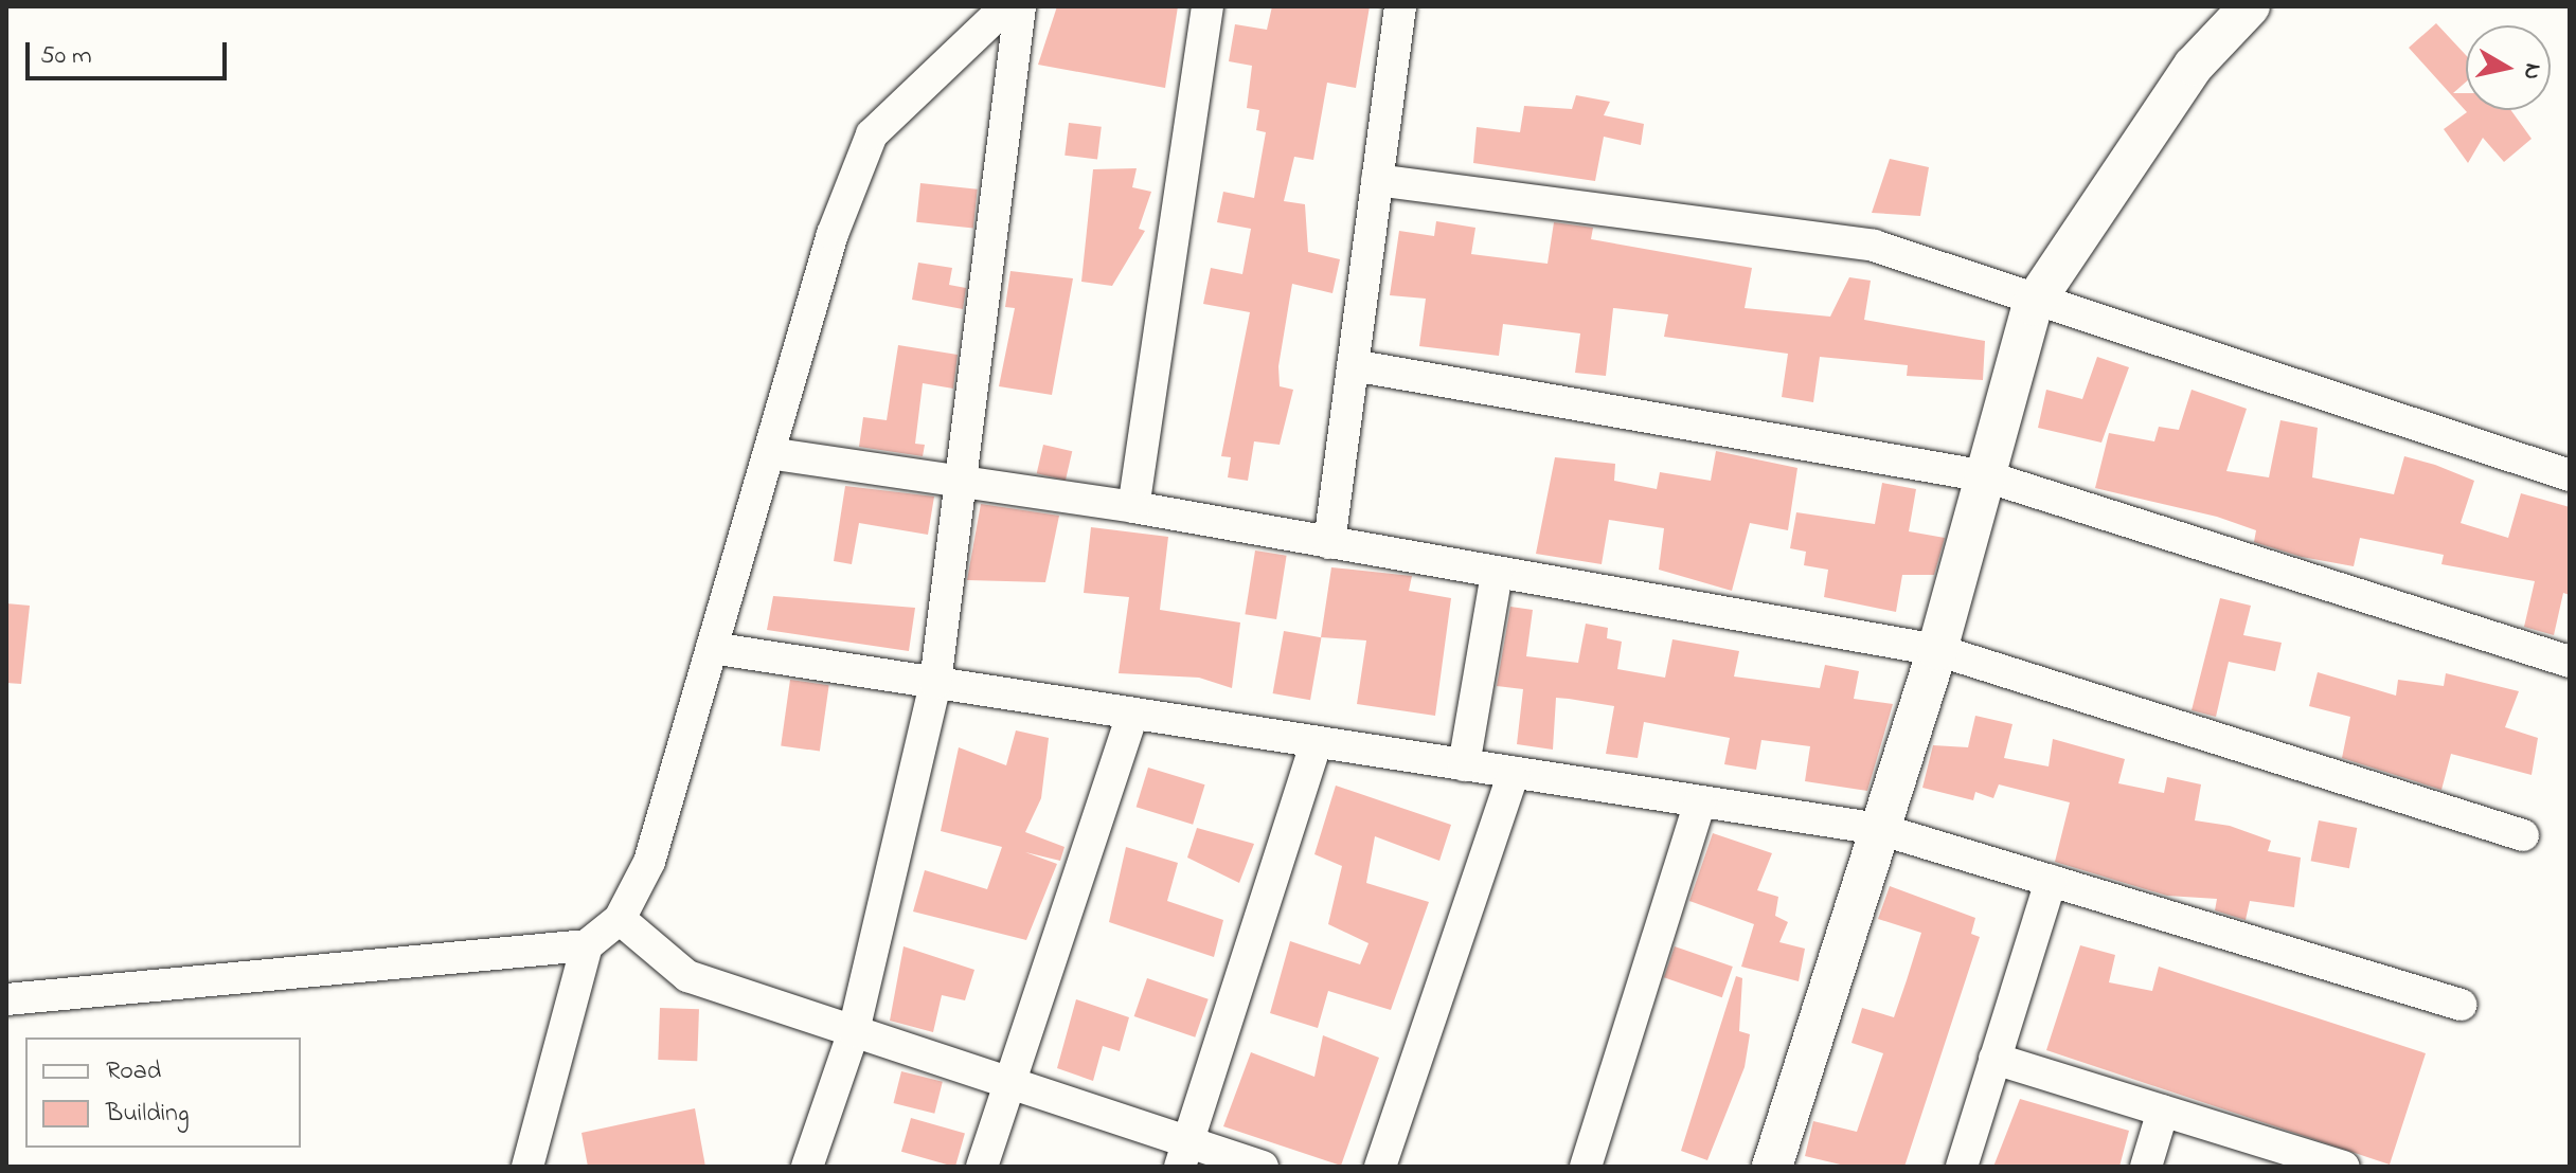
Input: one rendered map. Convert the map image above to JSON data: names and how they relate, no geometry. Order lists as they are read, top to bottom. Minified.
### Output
{"legend":["Road","Building"],"scale_bar":"50 m","north":"right"}
